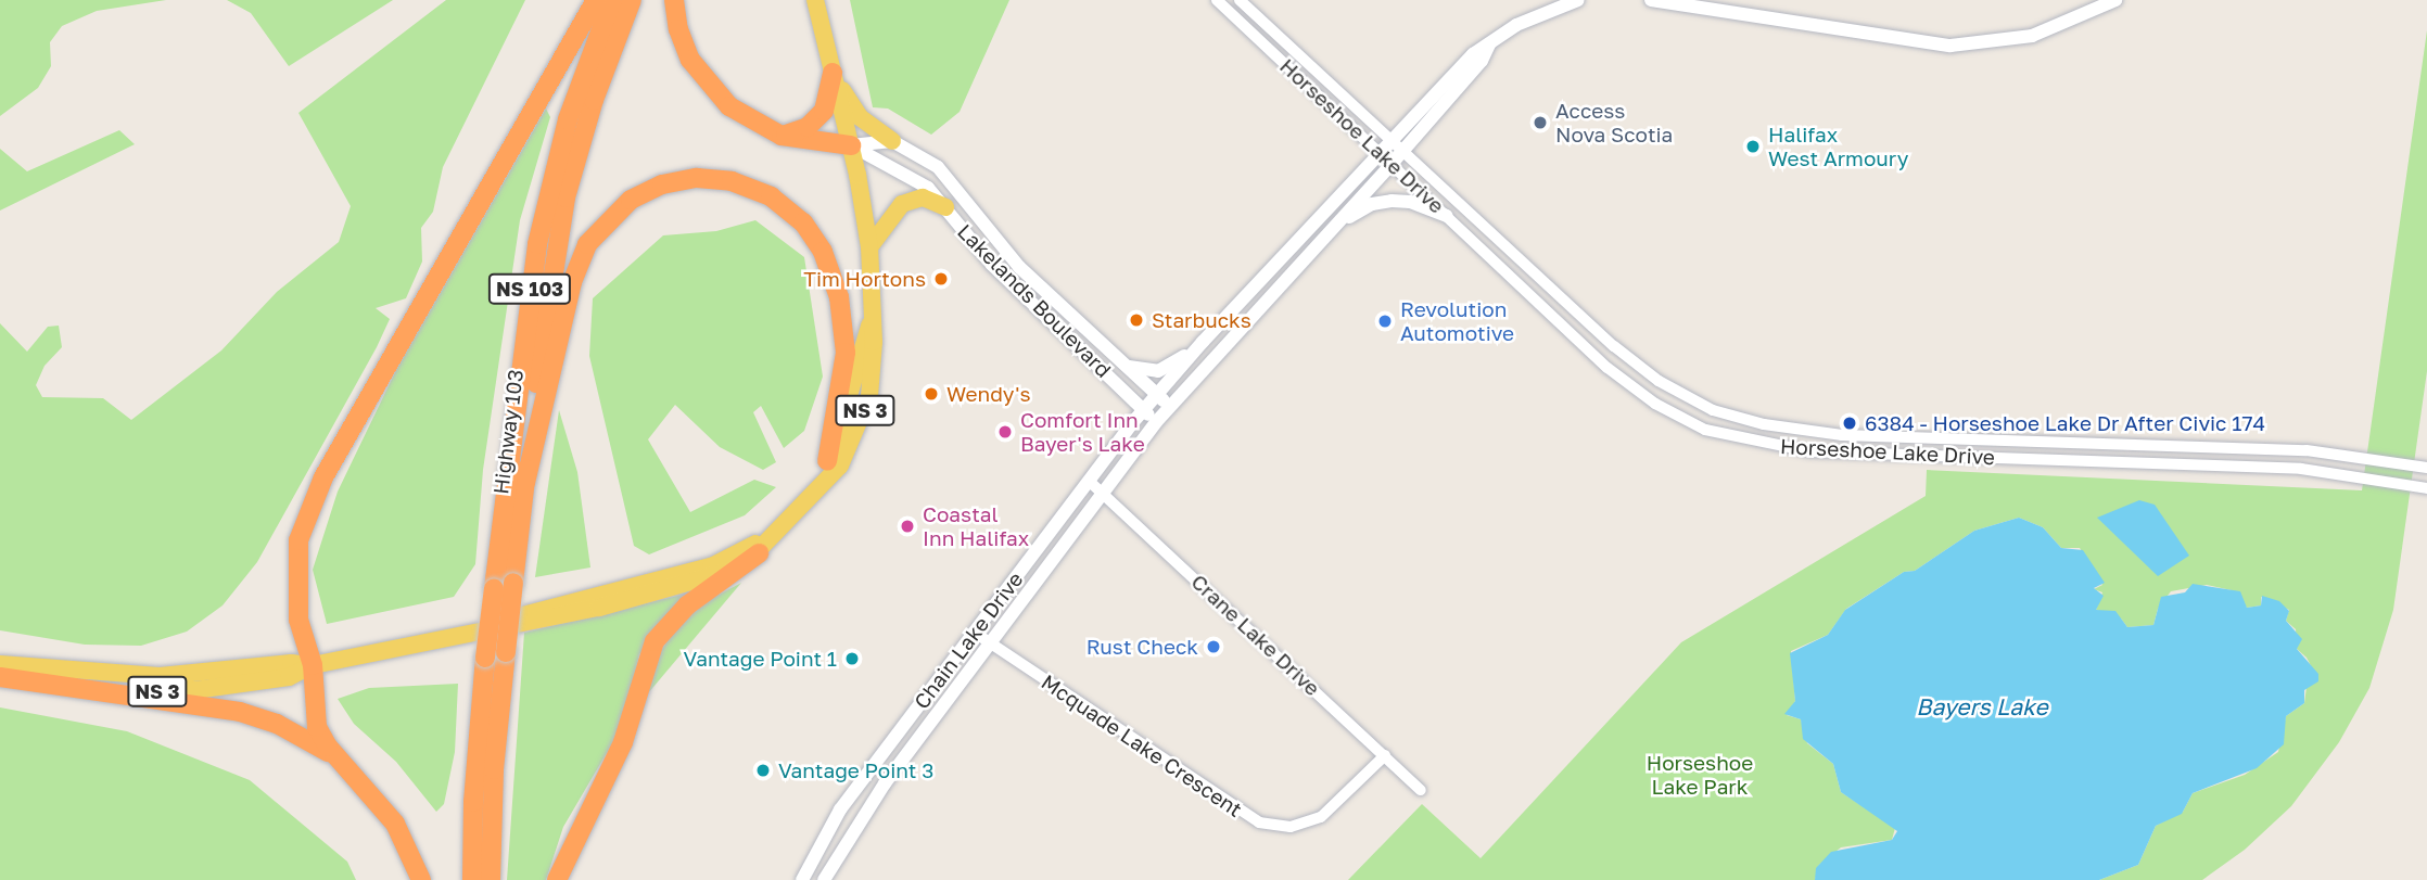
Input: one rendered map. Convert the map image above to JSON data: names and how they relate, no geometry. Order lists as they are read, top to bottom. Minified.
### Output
{"streets":{"highway":["NS 103","Highway 103"],"main road":["NS 3"],"street":["Horseshoe Lake Drive","Lakelands Boulevard","Crane Lake Drive","Chain Lake Drive","Mcquade Lake Crescent"]},"crossings":[["Horseshoe Lake Drive","Chain Lake Drive"],["Lakelands Boulevard","NS 3"],["Lakelands Boulevard","Chain Lake Drive"],["Crane Lake Drive","Chain Lake Drive"],["Crane Lake Drive","Mcquade Lake Crescent"],["Chain Lake Drive","Mcquade Lake Crescent"]],"water":["Bayers Lake"],"parks":["Horseshoe Lake Park"],"places":["Access Nova Scotia","Halifax West Armoury","Tim Hortons","Starbucks","Revolution Automotive","Wendy's","6384 - Horseshoe Lake Dr After Civic 174","Comfort Inn Bayer's Lake","Coastal Inn Halifax","Rust Check","Vantage Point 1","Vantage Point 3"]}
